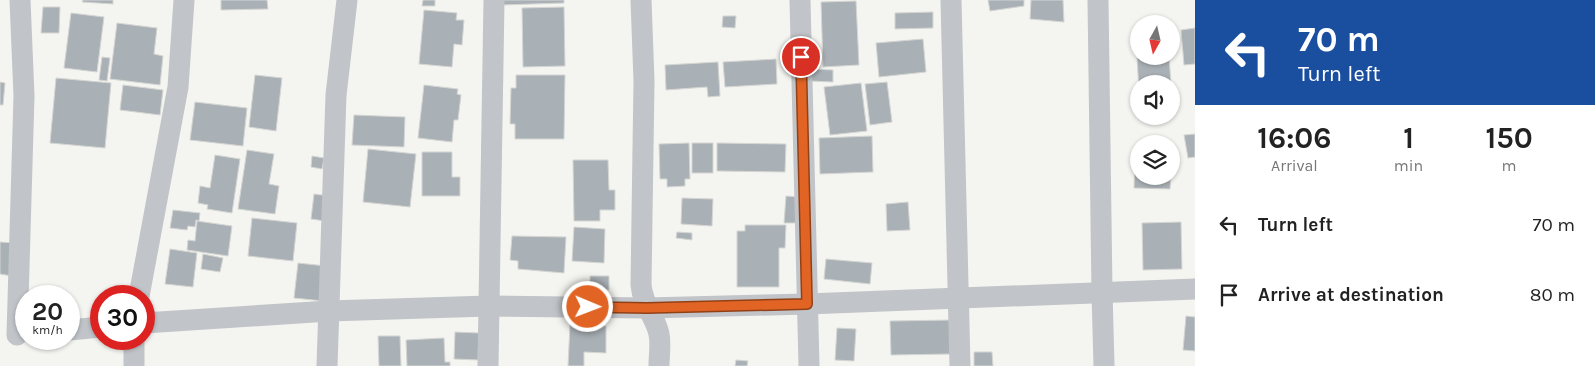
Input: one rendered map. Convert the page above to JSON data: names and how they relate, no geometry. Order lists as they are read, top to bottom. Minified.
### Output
{"north":"bottom","page":{"turn":["70 m","Turn left"],"eta":["16:06","Arrival","1","min","150","m"],"list":[{"name":"Turn left","value":"70 m"},{"name":"Arrive at destination","value":"80 m"}],"speed":"20 km/h","limit":"30"}}
